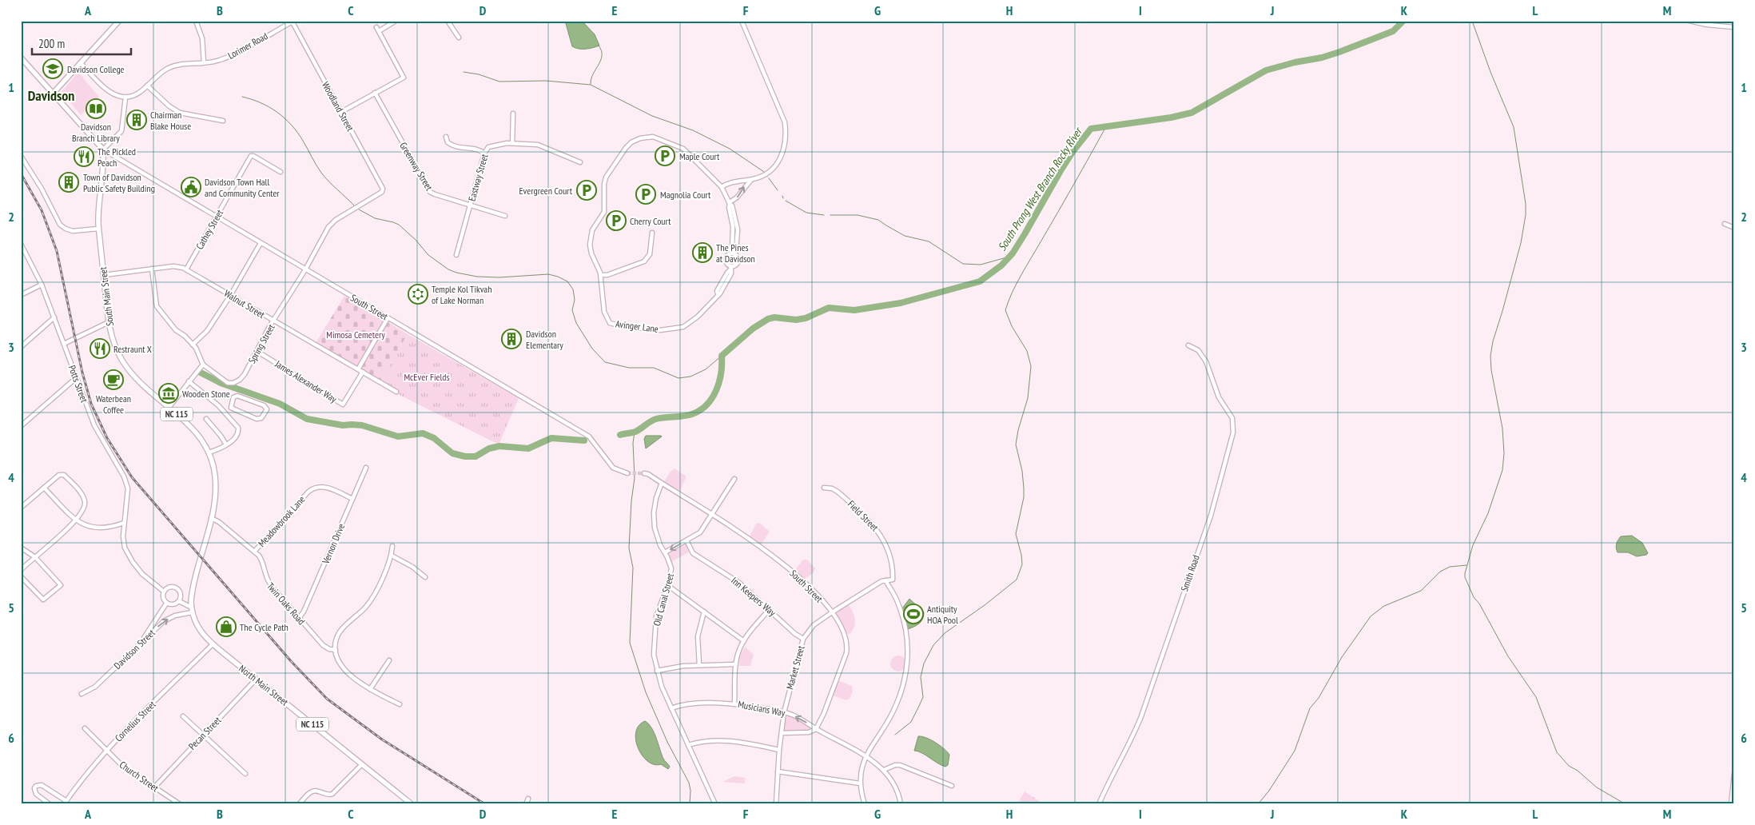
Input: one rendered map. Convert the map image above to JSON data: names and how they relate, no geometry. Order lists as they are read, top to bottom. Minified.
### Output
{"streets":{"main road":["South Main Street","NC 115","North Main Street"],"street":["Lorimer Road","Woodland Street","Greenway Street","Eastway Street","Cathey Street","Walnut Street","South Street","Avinger Lane","Spring Street","James Alexander Way","Potts Street","Field Street","Meadowbrook Lane","Vernon Drive","Smith Road","Inn Keepers Way","Old Canal Street","Twin Oaks Road","Davidson Street","Market Street","Musicians Way","Cornelius Street","Pecan Street","Church Street"]},"crossings":[["Lorimer Road","Woodland Street"],["Woodland Street","Spring Street"],["Greenway Street","Eastway Street"],["Cathey Street","Walnut Street"],["Cathey Street","South Street"],["South Main Street","Walnut Street"],["South Main Street","South Street"],["South Main Street","Twin Oaks Road"],["South Main Street","North Main Street"],["Walnut Street","Spring Street"],["Walnut Street","James Alexander Way"],["South Street","Spring Street"],["South Street","Old Canal Street"],["South Street","Market Street"],["South Street","Musicians Way"],["Spring Street","James Alexander Way"],["Field Street","Market Street"],["Meadowbrook Lane","Vernon Drive"],["Meadowbrook Lane","Twin Oaks Road"],["Vernon Drive","Twin Oaks Road"],["Inn Keepers Way","Market Street"],["Old Canal Street","Musicians Way"],["Davidson Street","North Main Street"],["Market Street","Musicians Way"],["North Main Street","Cornelius Street"],["North Main Street","Pecan Street"],["Cornelius Street","Church Street"],["Pecan Street","Church Street"]],"districts":["Davidson"],"water":["South Prong West Branch Rocky River"],"parks":["Mimosa Cemetery","McEver Fields"],"places":{"school or university":["Davidson College"],"library":["Davidson Branch Library"],"building":["Chairman Blake House","Town of Davidson Public Safety Building","The Pines at Davidson","Davidson Elementary"],"parking":["Maple Court","Evergreen Court","Magnolia Court","Cherry Court"],"restaurant":["The Pickled Peach","Restraunt X"],"public building":["Davidson Town Hall and Community Center"],"synagogue":["Temple Kol Tikvah of Lake Norman"],"cafe":["Waterbean Coffee"],"museum":["Wooden Stone"],"sports":["Antiquity HOA Pool"],"shop":["The Cycle Path"]},"scale_bar":"200 m","grid":{"columns":["A","B","C","D","E","F","G","H","I","J","K","L","M"],"rows":["1","2","3","4","5","6"]}}
